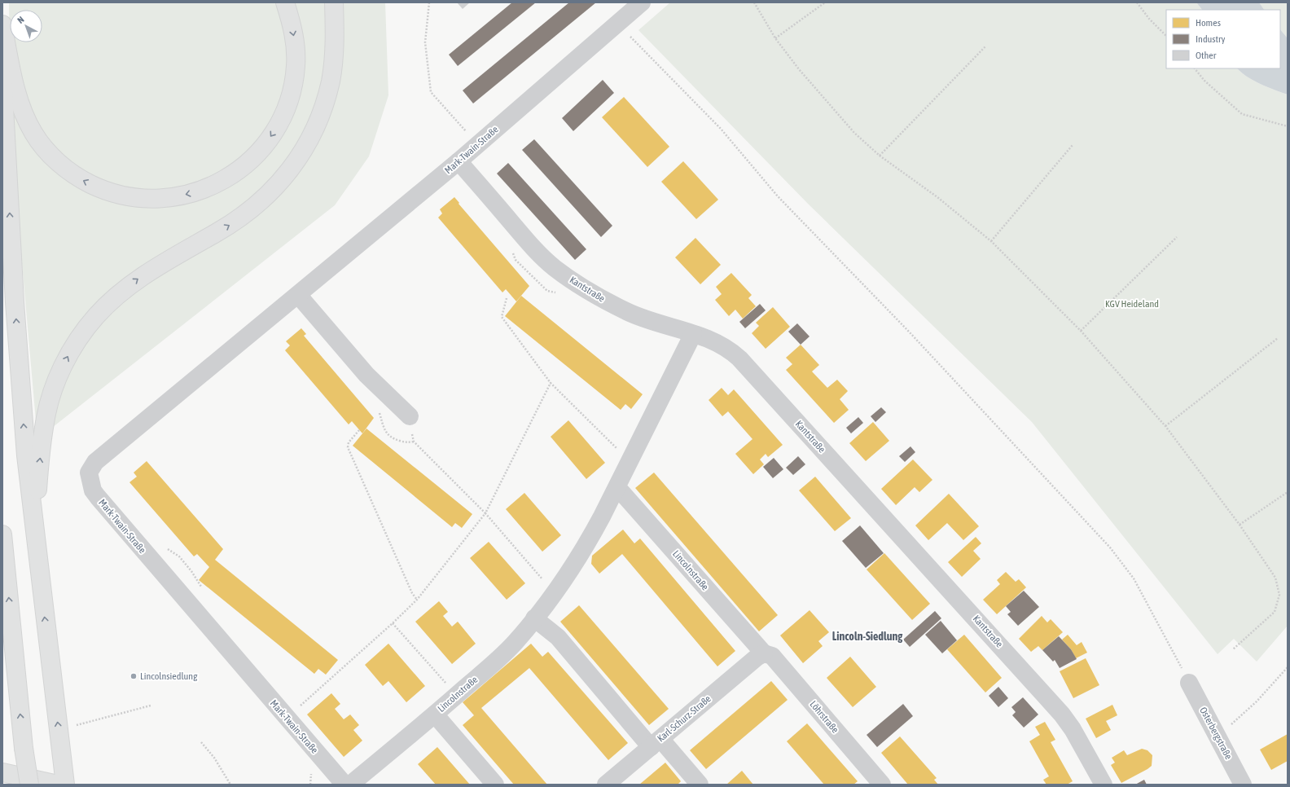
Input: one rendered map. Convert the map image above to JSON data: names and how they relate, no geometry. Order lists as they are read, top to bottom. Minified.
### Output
{"streets":{"street":["Mark-Twain-Straße","Kantstraße","Lincolnstraße","Löhrstraße","Karl-Schurz-Straße","Osterbergstraße"]},"crossings":[["Mark-Twain-Straße","Kantstraße"],["Kantstraße","Lincolnstraße"],["Lincolnstraße","Löhrstraße"],["Lincolnstraße","Karl-Schurz-Straße"],["Löhrstraße","Karl-Schurz-Straße"]],"districts":["Lincoln-Siedlung"],"parks":["KGV Heideland"],"places":["Lincolnsiedlung"],"legend":["Homes","Industry","Other"],"north":"top left"}
